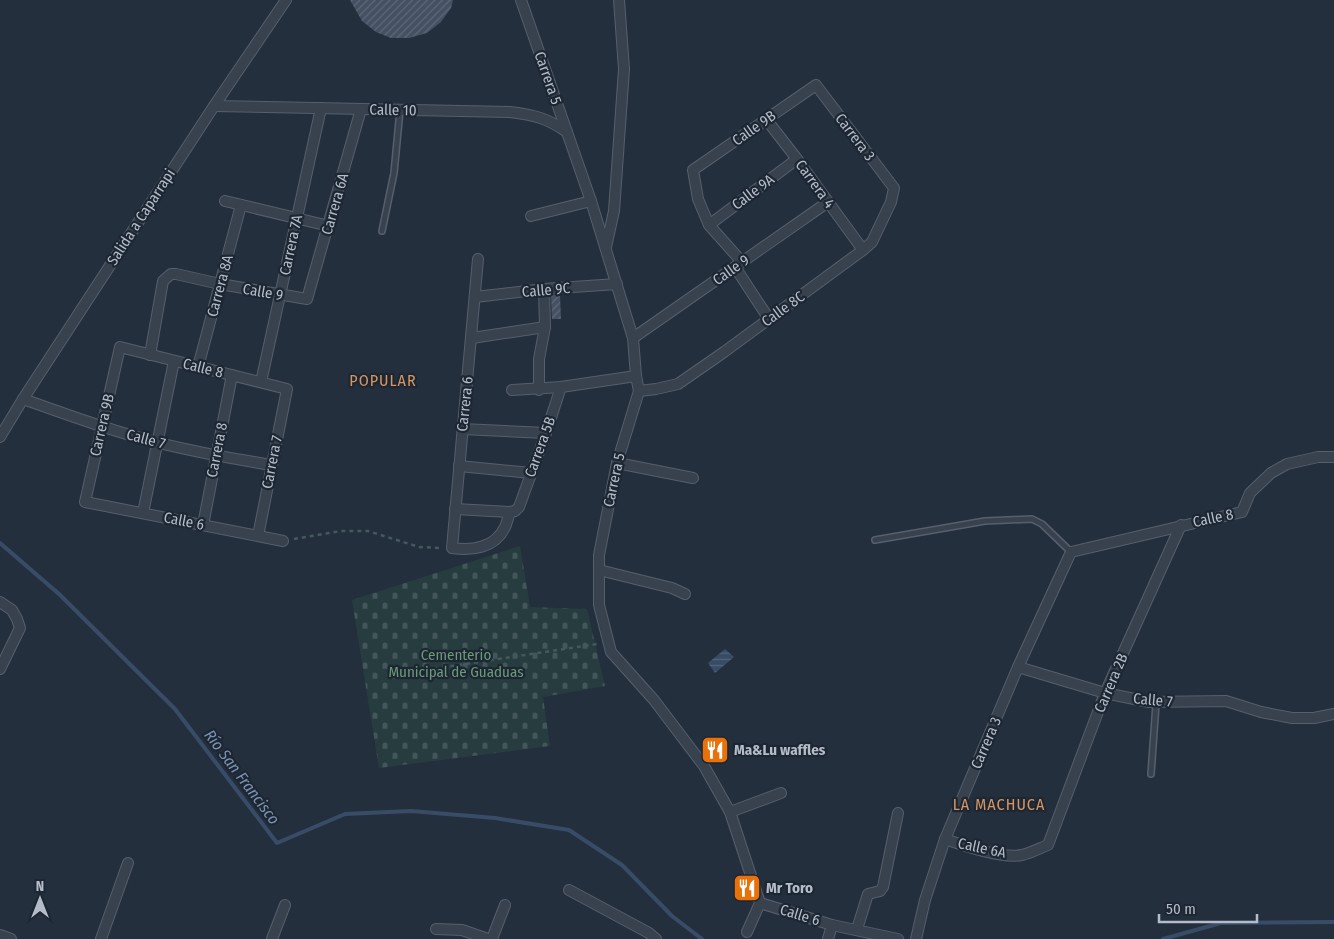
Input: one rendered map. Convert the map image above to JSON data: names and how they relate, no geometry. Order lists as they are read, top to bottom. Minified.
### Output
{"streets":{"street":["Carrera 5","Calle 10","Calle 9B","Carrera 3","Carrera 4","Calle 9A","Carrera 6A","Salida a Caparrapi","Carrera 7A","Calle 9","Carrera 8A","Calle 9C","Calle 8C","Calle 8","Carrera 6","Carrera 9B","Calle 7","Carrera 5B","Carrera 8","Carrera 7","Calle 6","Carrera 2B","Calle 6A"]},"crossings":[["Carrera 5","Calle 10"],["Carrera 5","Calle 9"],["Carrera 5","Calle 9C"],["Carrera 5","Calle 8C"],["Carrera 5","Calle 6"],["Calle 10","Carrera 6A"],["Calle 10","Salida a Caparrapi"],["Calle 10","Carrera 7A"],["Calle 9B","Carrera 3"],["Calle 9B","Carrera 4"],["Calle 9B","Calle 9A"],["Carrera 3","Calle 8C"],["Carrera 3","Calle 8"],["Carrera 3","Calle 7"],["Carrera 3","Calle 6A"],["Carrera 4","Calle 9A"],["Carrera 4","Calle 9"],["Carrera 4","Calle 8C"],["Carrera 6A","Calle 9"],["Salida a Caparrapi","Calle 7"],["Carrera 7A","Calle 9"],["Carrera 7A","Calle 8"],["Calle 9","Carrera 8A"],["Calle 9","Calle 8"],["Carrera 8A","Calle 8"],["Calle 9C","Carrera 6"],["Calle 8","Carrera 9B"],["Calle 8","Carrera 8"],["Calle 8","Carrera 7"],["Calle 8","Carrera 2B"],["Carrera 9B","Calle 7"],["Carrera 9B","Calle 6"],["Calle 7","Carrera 8"],["Calle 7","Carrera 7"],["Calle 7","Carrera 2B"],["Carrera 8","Calle 6"],["Carrera 7","Calle 6"],["Carrera 2B","Calle 6A"]],"districts":["POPULAR","LA MACHUCA"],"water":["Río San Francisco"],"parks":["Cementerio Municipal de Guaduas"],"places":{"restaurant":["Ma&Lu waffles","Mr Toro"]},"scale_bar":"50 m","north":"top"}
